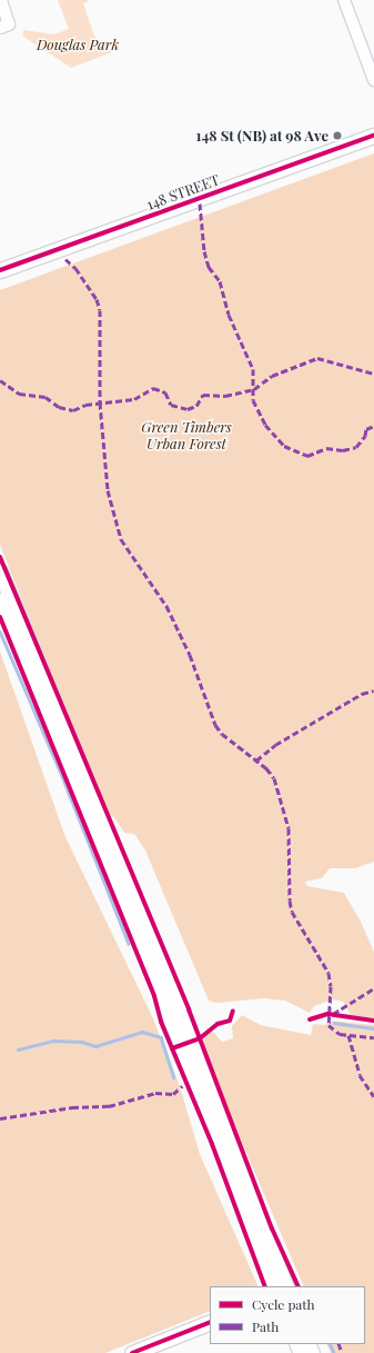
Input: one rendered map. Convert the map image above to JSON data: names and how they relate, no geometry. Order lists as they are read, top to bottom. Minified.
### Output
{"streets":{"main road":["148 STREET"]},"parks":["Douglas Park","Green Timbers Urban Forest"],"places":["148 St (NB) at 98 Ave"],"legend":["Cycle path","Path"]}
